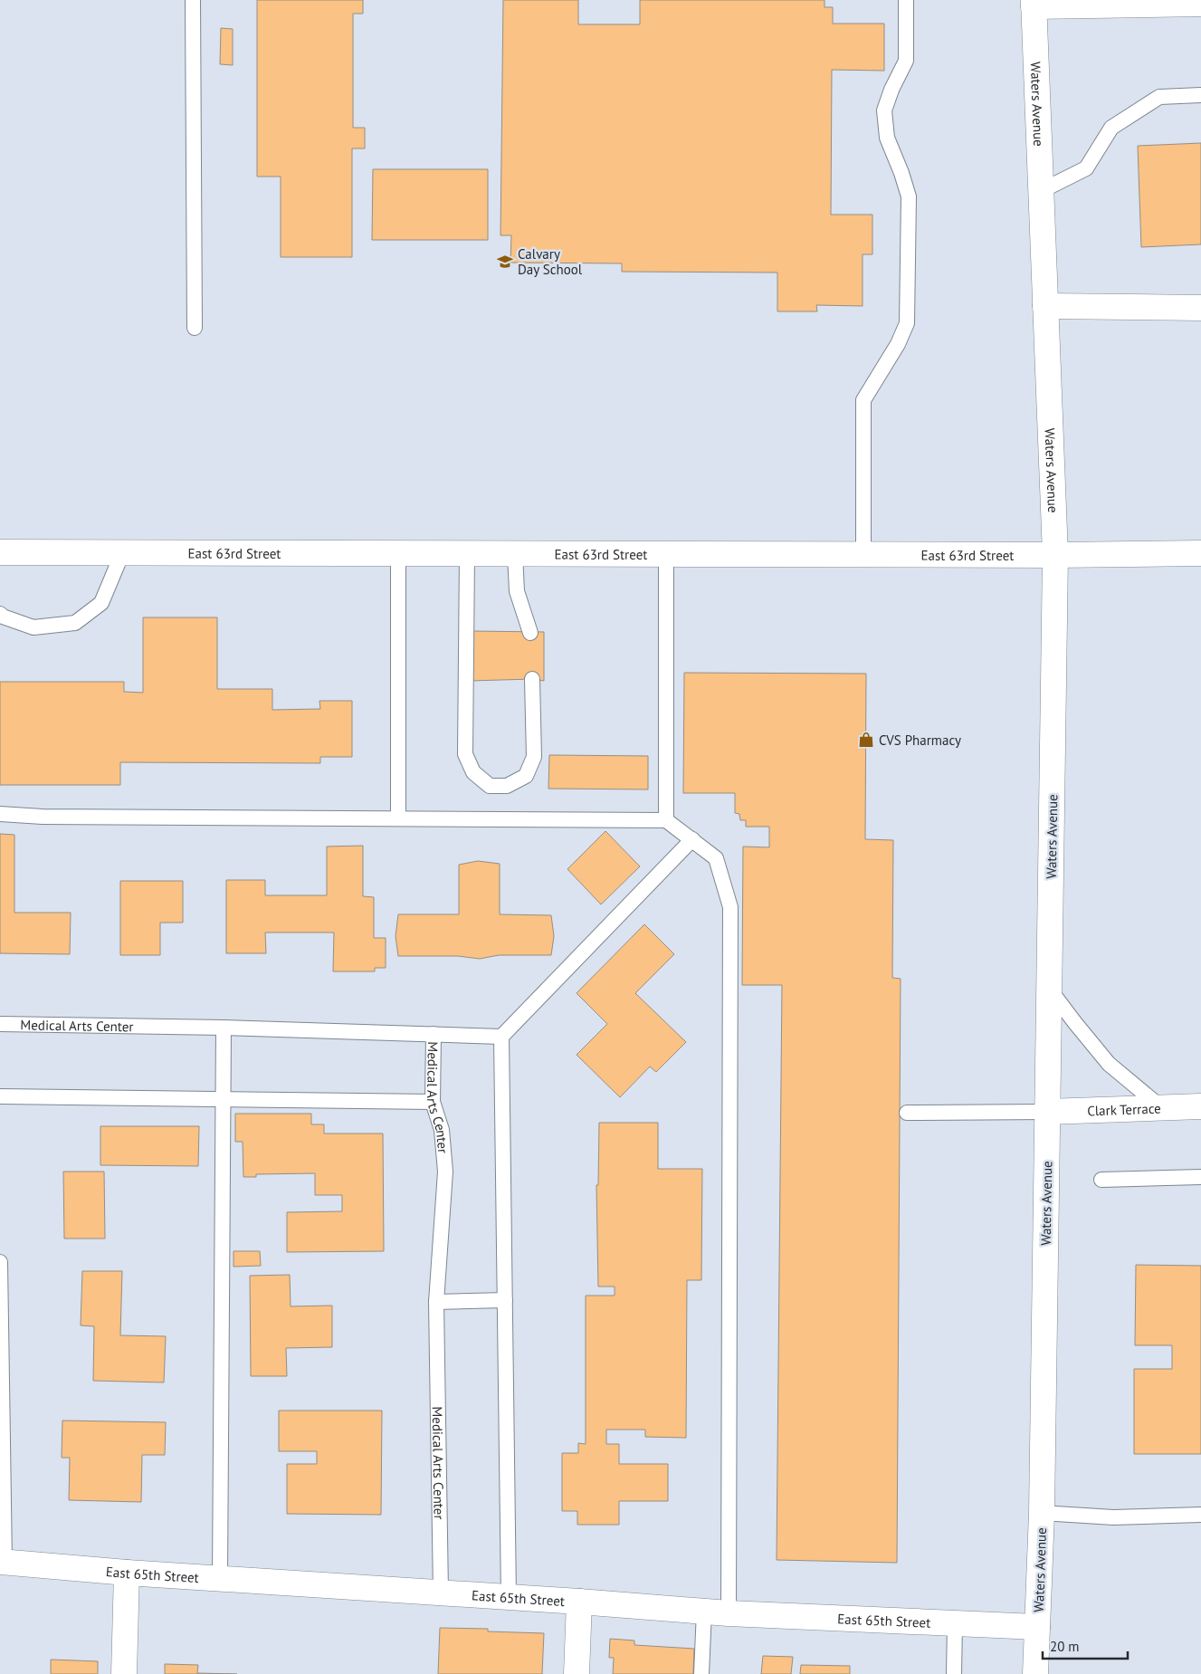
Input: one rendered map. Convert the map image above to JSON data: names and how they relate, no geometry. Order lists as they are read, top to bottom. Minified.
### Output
{"streets":{"street":["Waters Avenue","East 63rd Street","Clark Terrace","East 65th Street"],"lane":["Medical Arts Center"]},"crossings":[["Waters Avenue","East 63rd Street"],["Waters Avenue","Clark Terrace"],["Waters Avenue","East 65th Street"],["Medical Arts Center","East 65th Street"]],"places":{"school or university":["Calvary Day School"],"shop":["CVS Pharmacy"]},"scale_bar":"20 m"}
